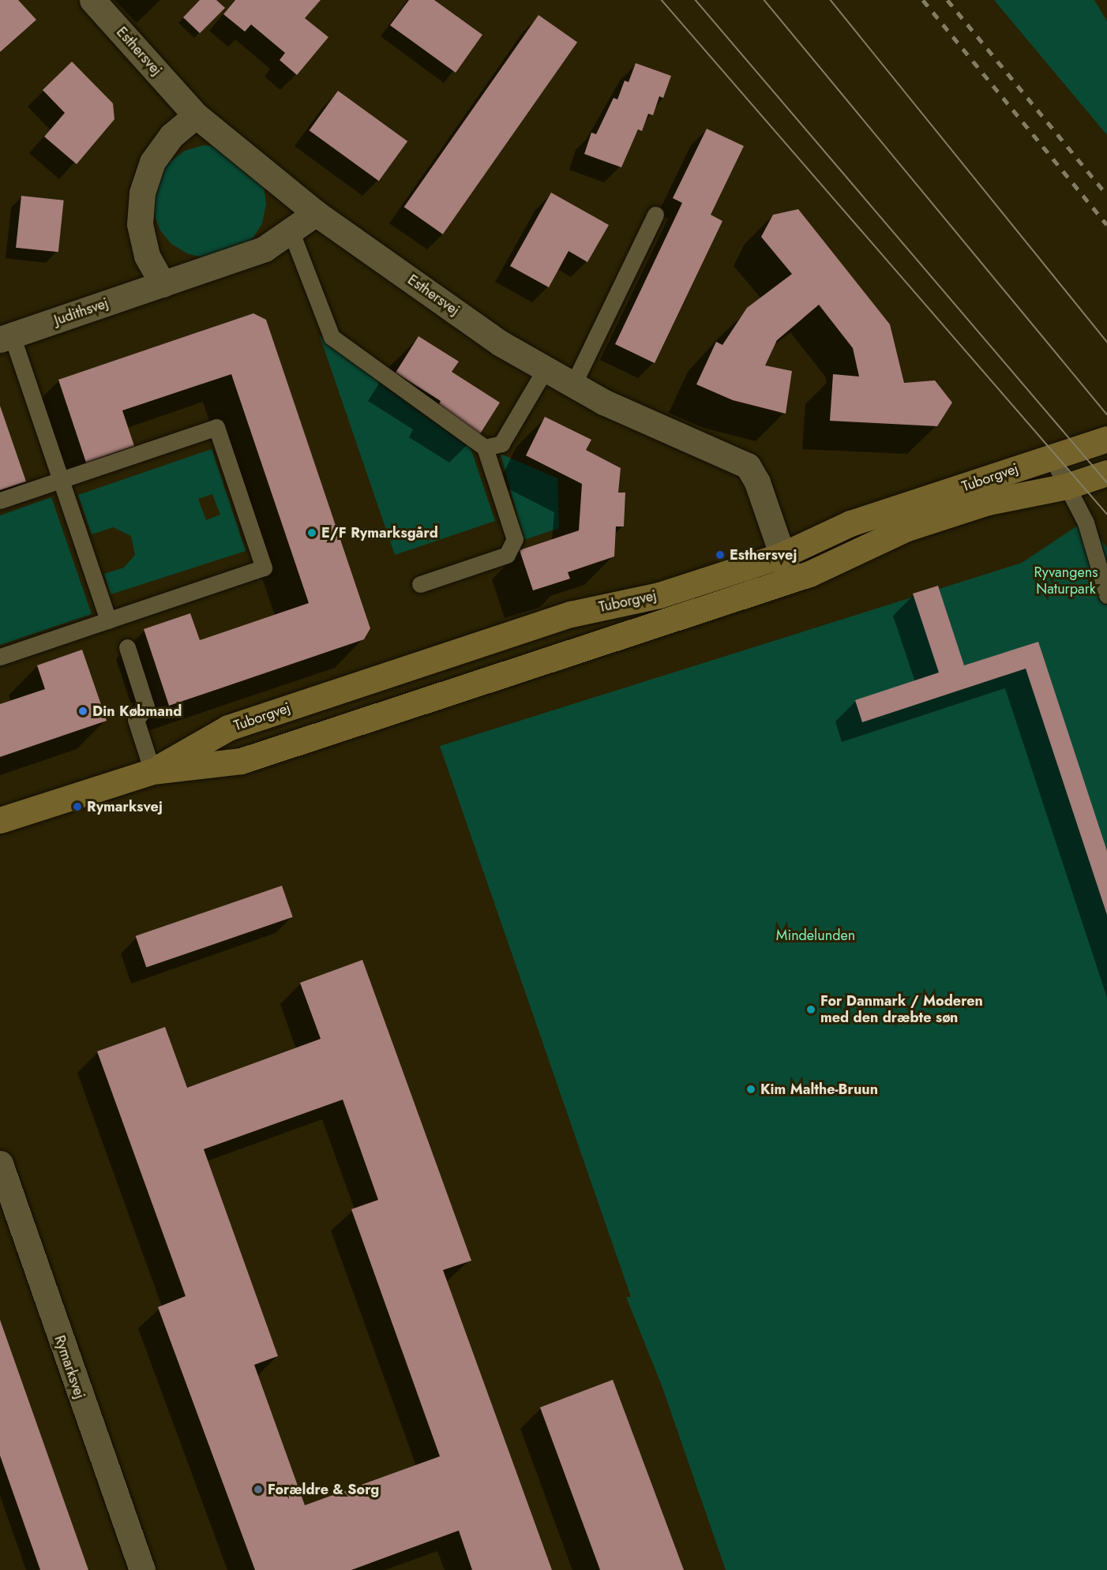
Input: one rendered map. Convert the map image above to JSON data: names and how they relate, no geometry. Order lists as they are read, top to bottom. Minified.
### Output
{"streets":{"street":["Esthersvej","Judithsvej","Tuborgvej","Rymarksvej"]},"crossings":[["Esthersvej","Judithsvej"],["Esthersvej","Tuborgvej"]],"parks":["Ryvangens Naturpark","Mindelunden"],"places":["E/F Rymarksgård","Esthersvej","Din Købmand","Rymarksvej","For Danmark / Moderen med den dræbte søn","Kim Malthe-Bruun","Forældre & Sorg"]}
